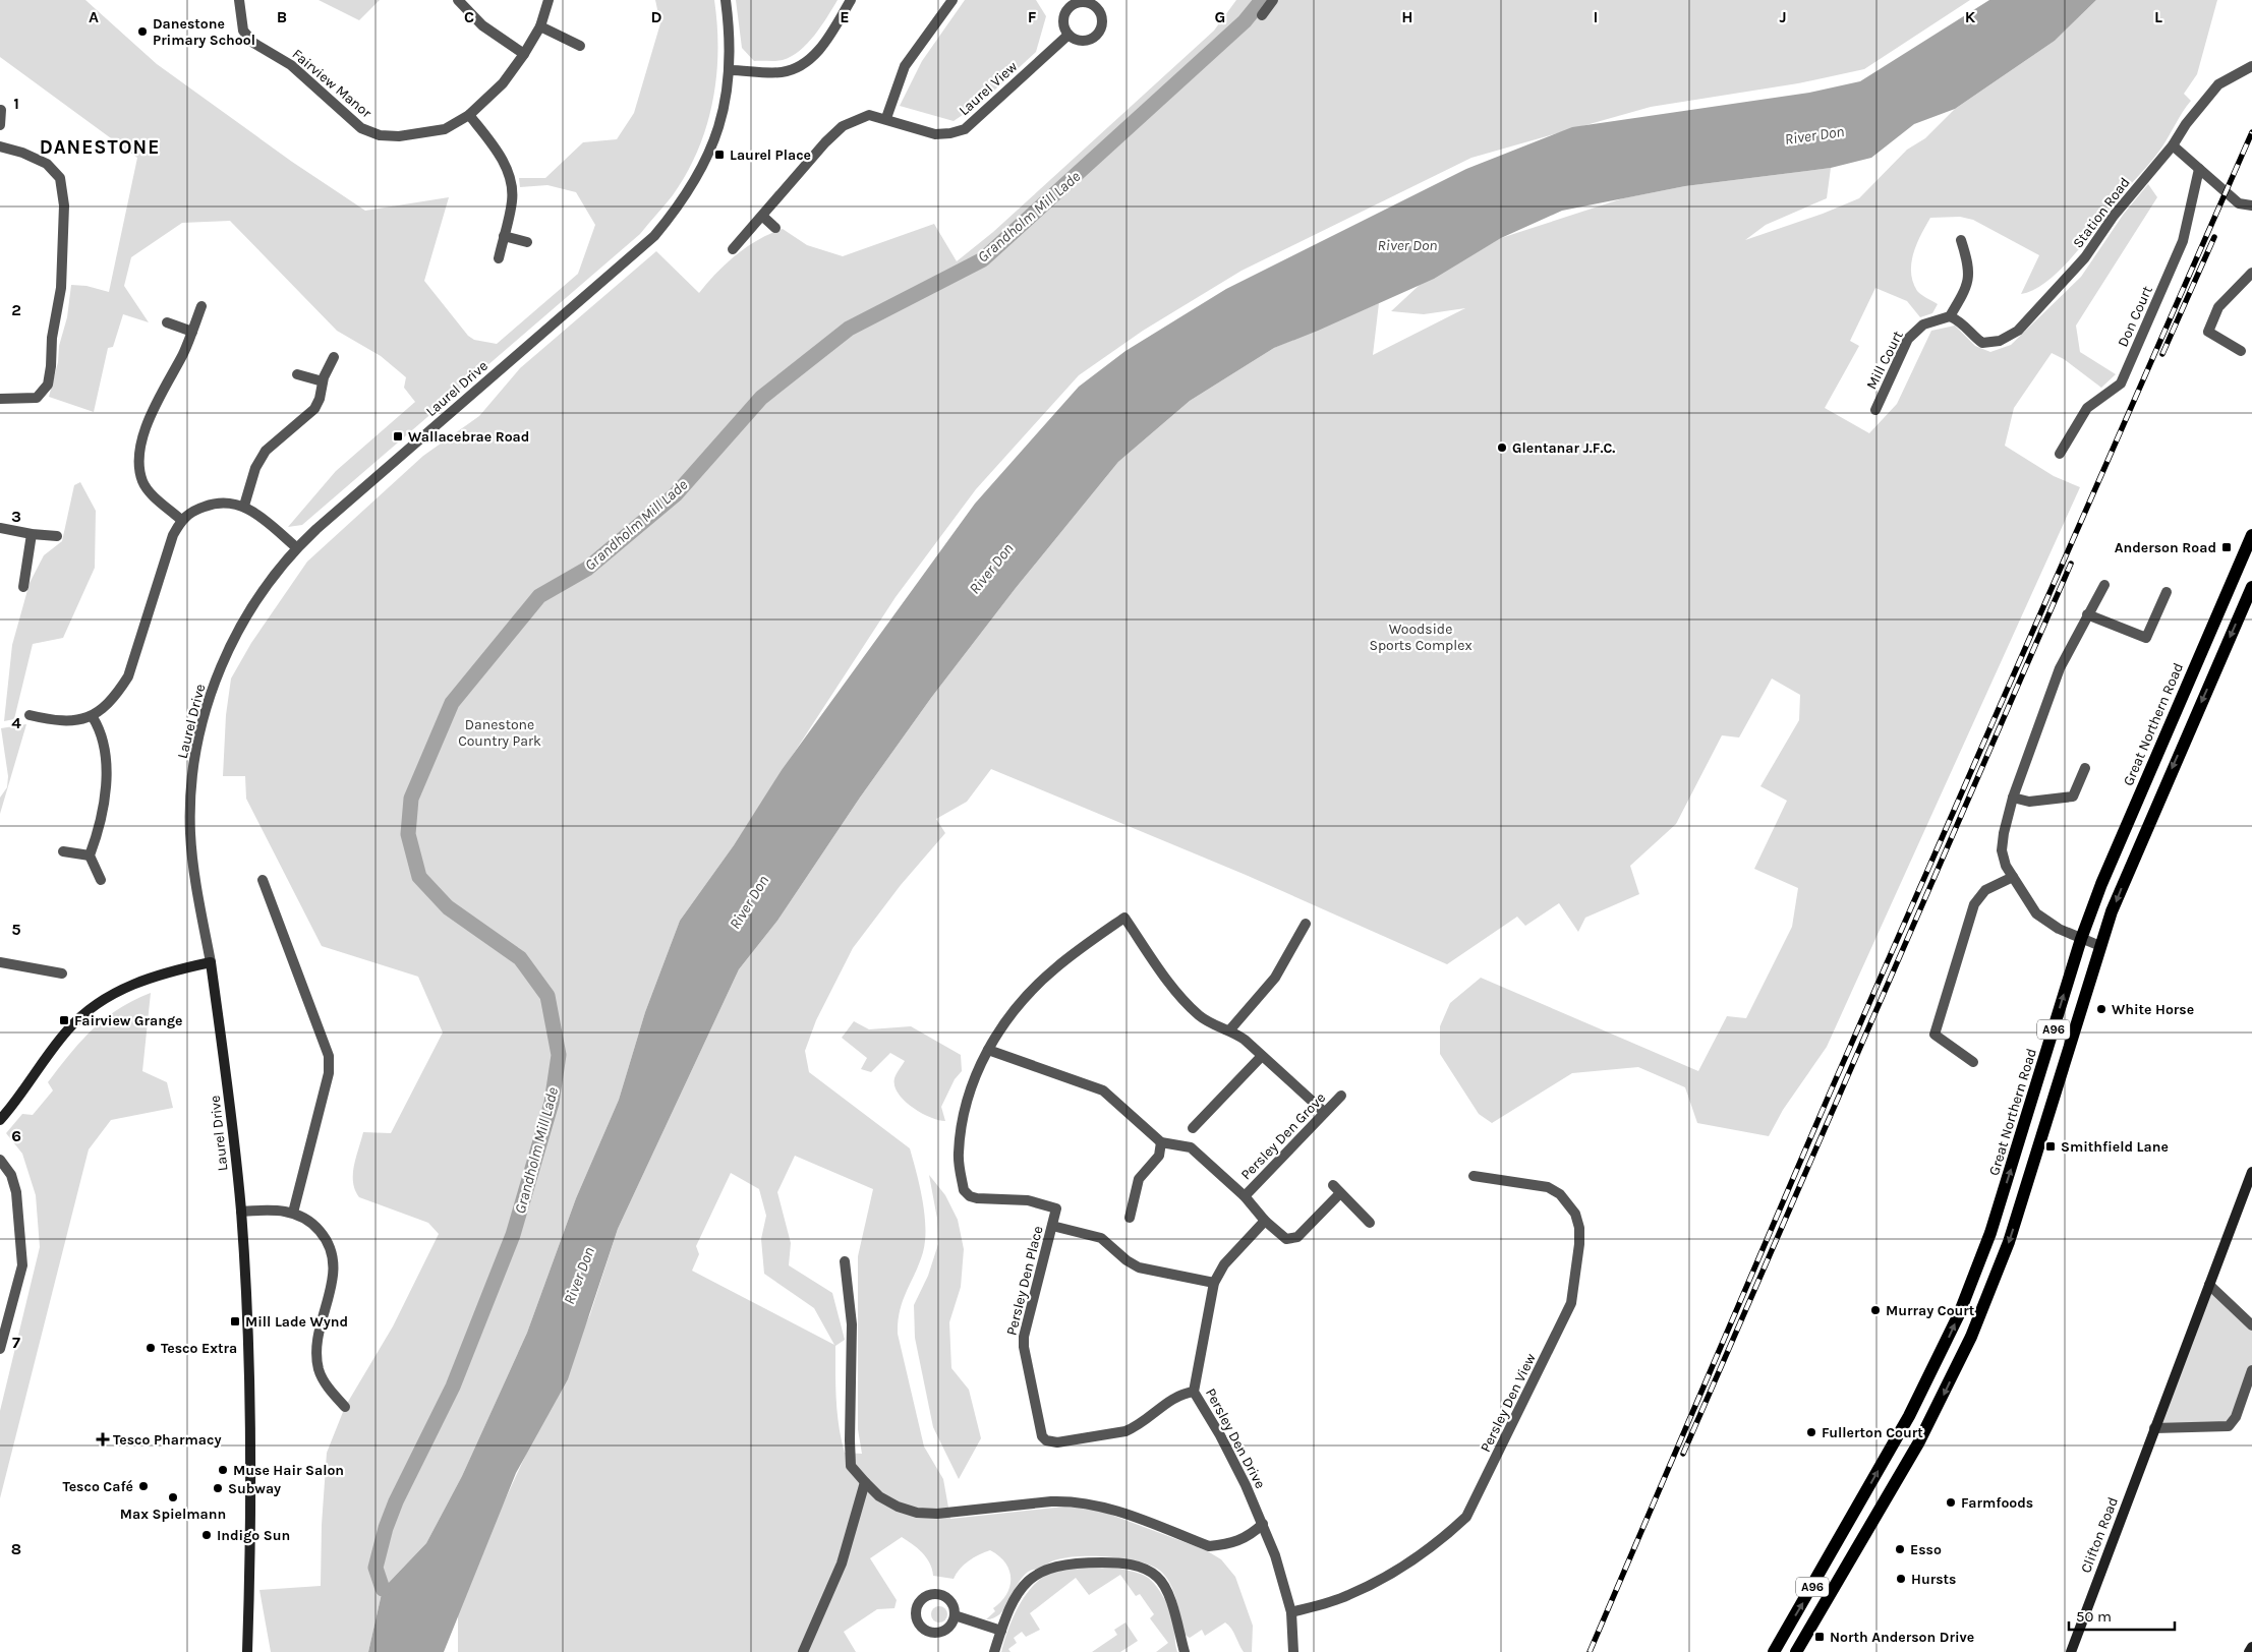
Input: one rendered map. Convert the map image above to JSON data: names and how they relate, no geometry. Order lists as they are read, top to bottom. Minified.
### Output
{"streets":{"main road":["Great Northern Road","A96"],"street":["Fairview Manor","Laurel View","Station Road","Don Court","Mill Court","Laurel Drive","Persley Den Grove","Persley Den Place","Persley Den View","Persley Den Drive","Clifton Road"]},"crossings":[["Station Road","Mill Court"],["Persley Den Place","Persley Den Drive"],["Persley Den View","Persley Den Drive"]],"districts":["DANESTONE"],"water":["River Don","Grandholm Mill Lade"],"parks":["Woodside Sports Complex","Danestone Country Park"],"places":{"other":["Danestone Primary School","Glentanar J.F.C.","White Horse","Murray Court","Tesco Extra","Fullerton Court","Muse Hair Salon","Tesco Café","Subway","Max Spielmann","Farmfoods","Indigo Sun","Esso","Hursts"],"transit":["Laurel Place","Wallacebrae Road","Anderson Road","Fairview Grange","Smithfield Lane","Mill Lade Wynd","North Anderson Drive"],"health":["Tesco Pharmacy"]},"scale_bar":"50 m","grid":{"columns":["A","B","C","D","E","F","G","H","I","J","K","L"],"rows":["1","2","3","4","5","6","7","8"]}}
